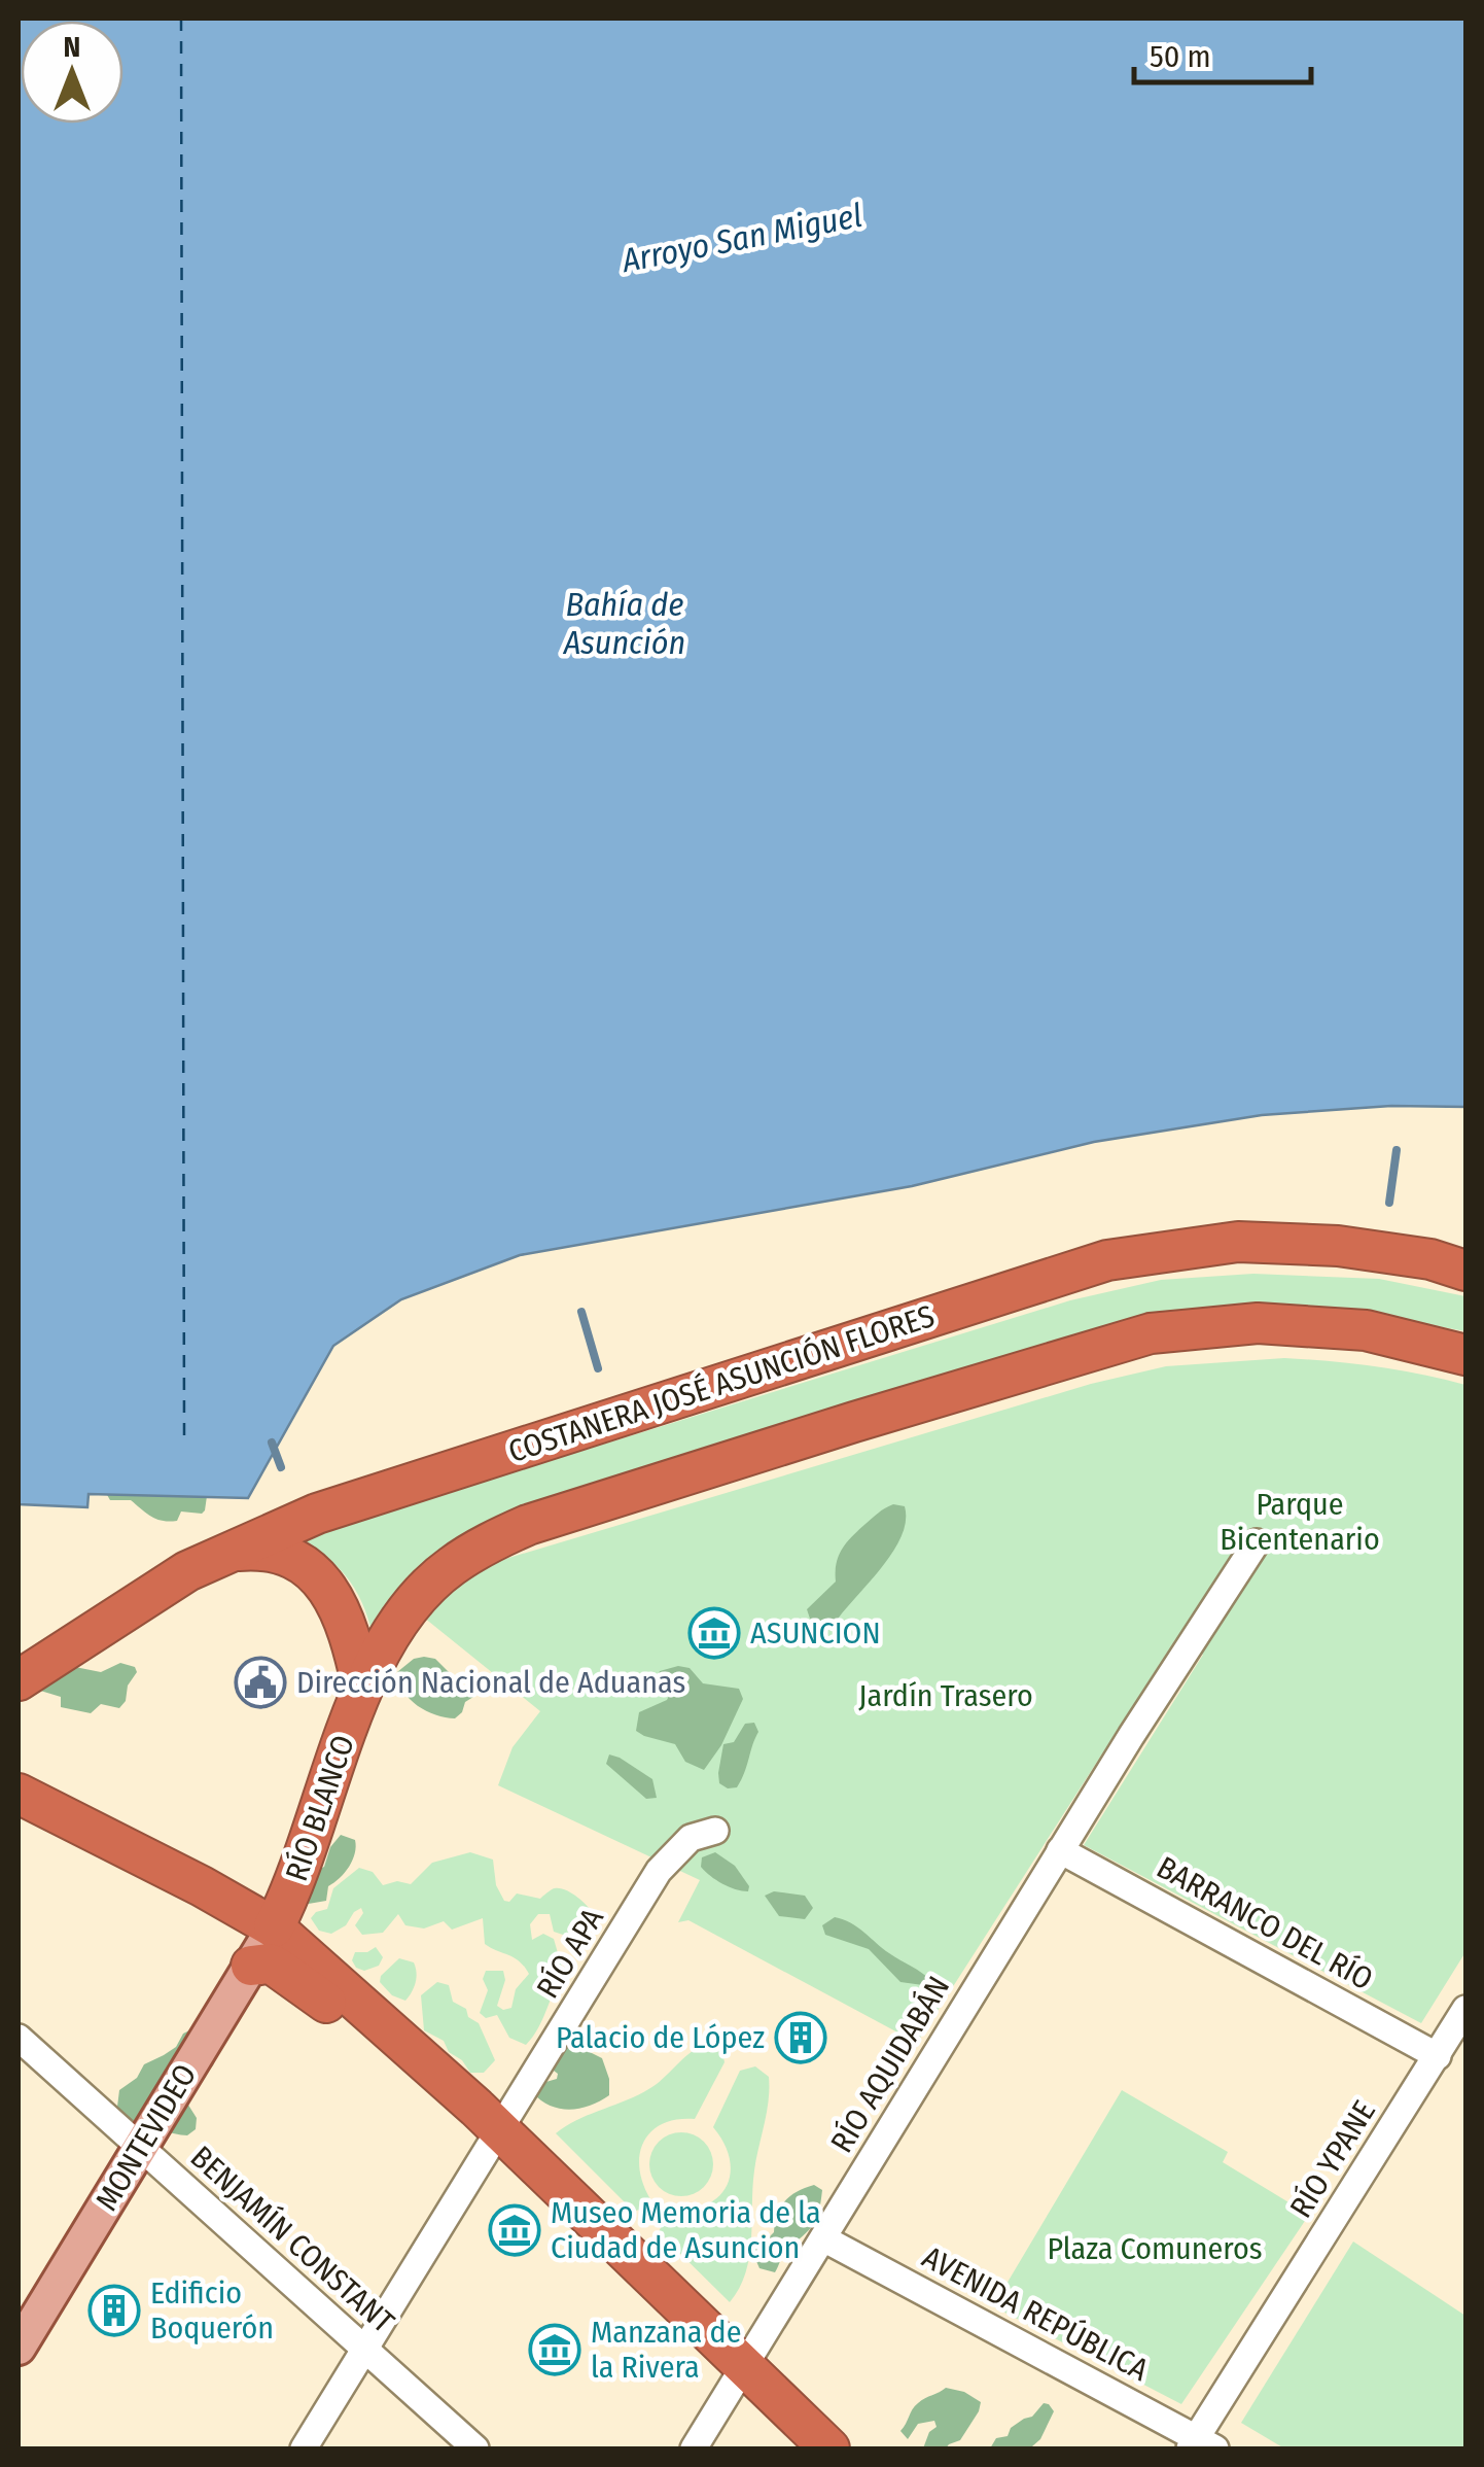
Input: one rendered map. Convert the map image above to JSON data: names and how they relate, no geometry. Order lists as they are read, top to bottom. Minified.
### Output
{"streets":{"highway":["COSTANERA JOSÉ ASUNCIÓN FLORES","RÍO BLANCO"],"main road":["MONTEVIDEO"],"street":["BARRANCO DEL RÍO","RÍO APA","RÍO AQUIDABÁN","RÍO YPANE","BENJAMÍN CONSTANT","AVENIDA REPÚBLICA"]},"crossings":[["RÍO BLANCO","MONTEVIDEO"],["BARRANCO DEL RÍO","RÍO AQUIDABÁN"],["BARRANCO DEL RÍO","RÍO YPANE"],["RÍO APA","BENJAMÍN CONSTANT"],["RÍO AQUIDABÁN","AVENIDA REPÚBLICA"],["MONTEVIDEO","BENJAMÍN CONSTANT"],["RÍO YPANE","AVENIDA REPÚBLICA"]],"water":["Arroyo San Miguel","Bahía de Asunción"],"parks":["Parque Bicentenario","Jardín Trasero","Plaza Comuneros"],"places":{"museum":["ASUNCION","Museo Memoria de la Ciudad de Asuncion","Manzana de la Rivera"],"public building":["Dirección Nacional de Aduanas"],"building":["Palacio de López","Edificio Boquerón"]},"scale_bar":"50 m","north":"top"}
